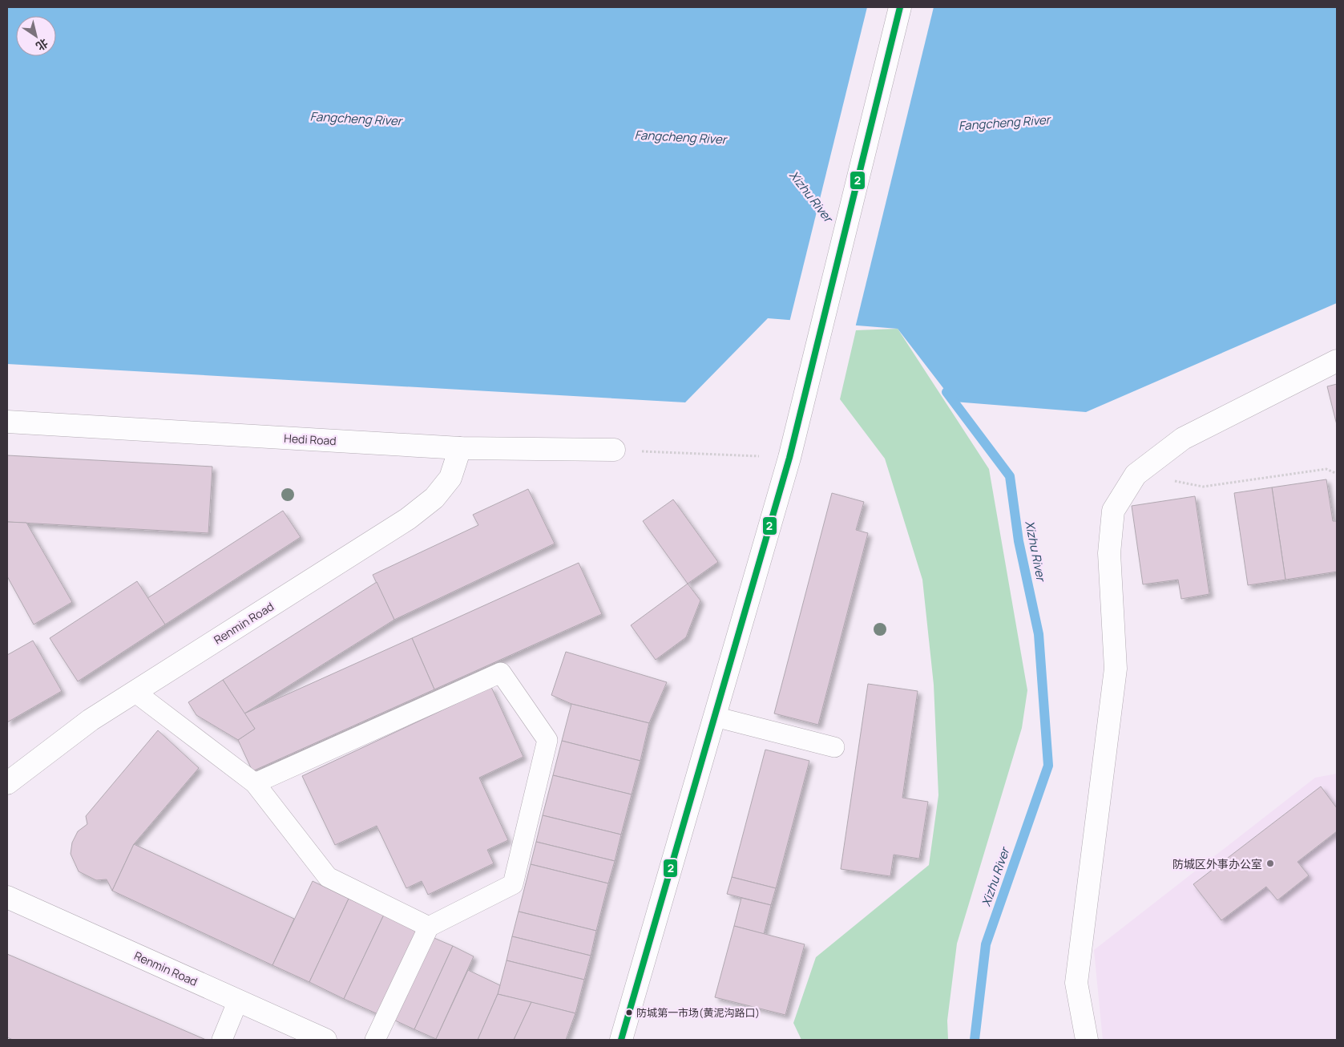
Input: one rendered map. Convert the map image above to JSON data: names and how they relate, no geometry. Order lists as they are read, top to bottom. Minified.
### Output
{"streets":{"street":["Hedi Road","Renmin Road"]},"crossings":[["Hedi Road","Renmin Road"]],"water":["Fangcheng River","Xizhu River"],"places":["防城区外事办公室","防城第一市场(黄泥沟路口)"],"lines":["transit line 2"],"north":"bottom right"}
